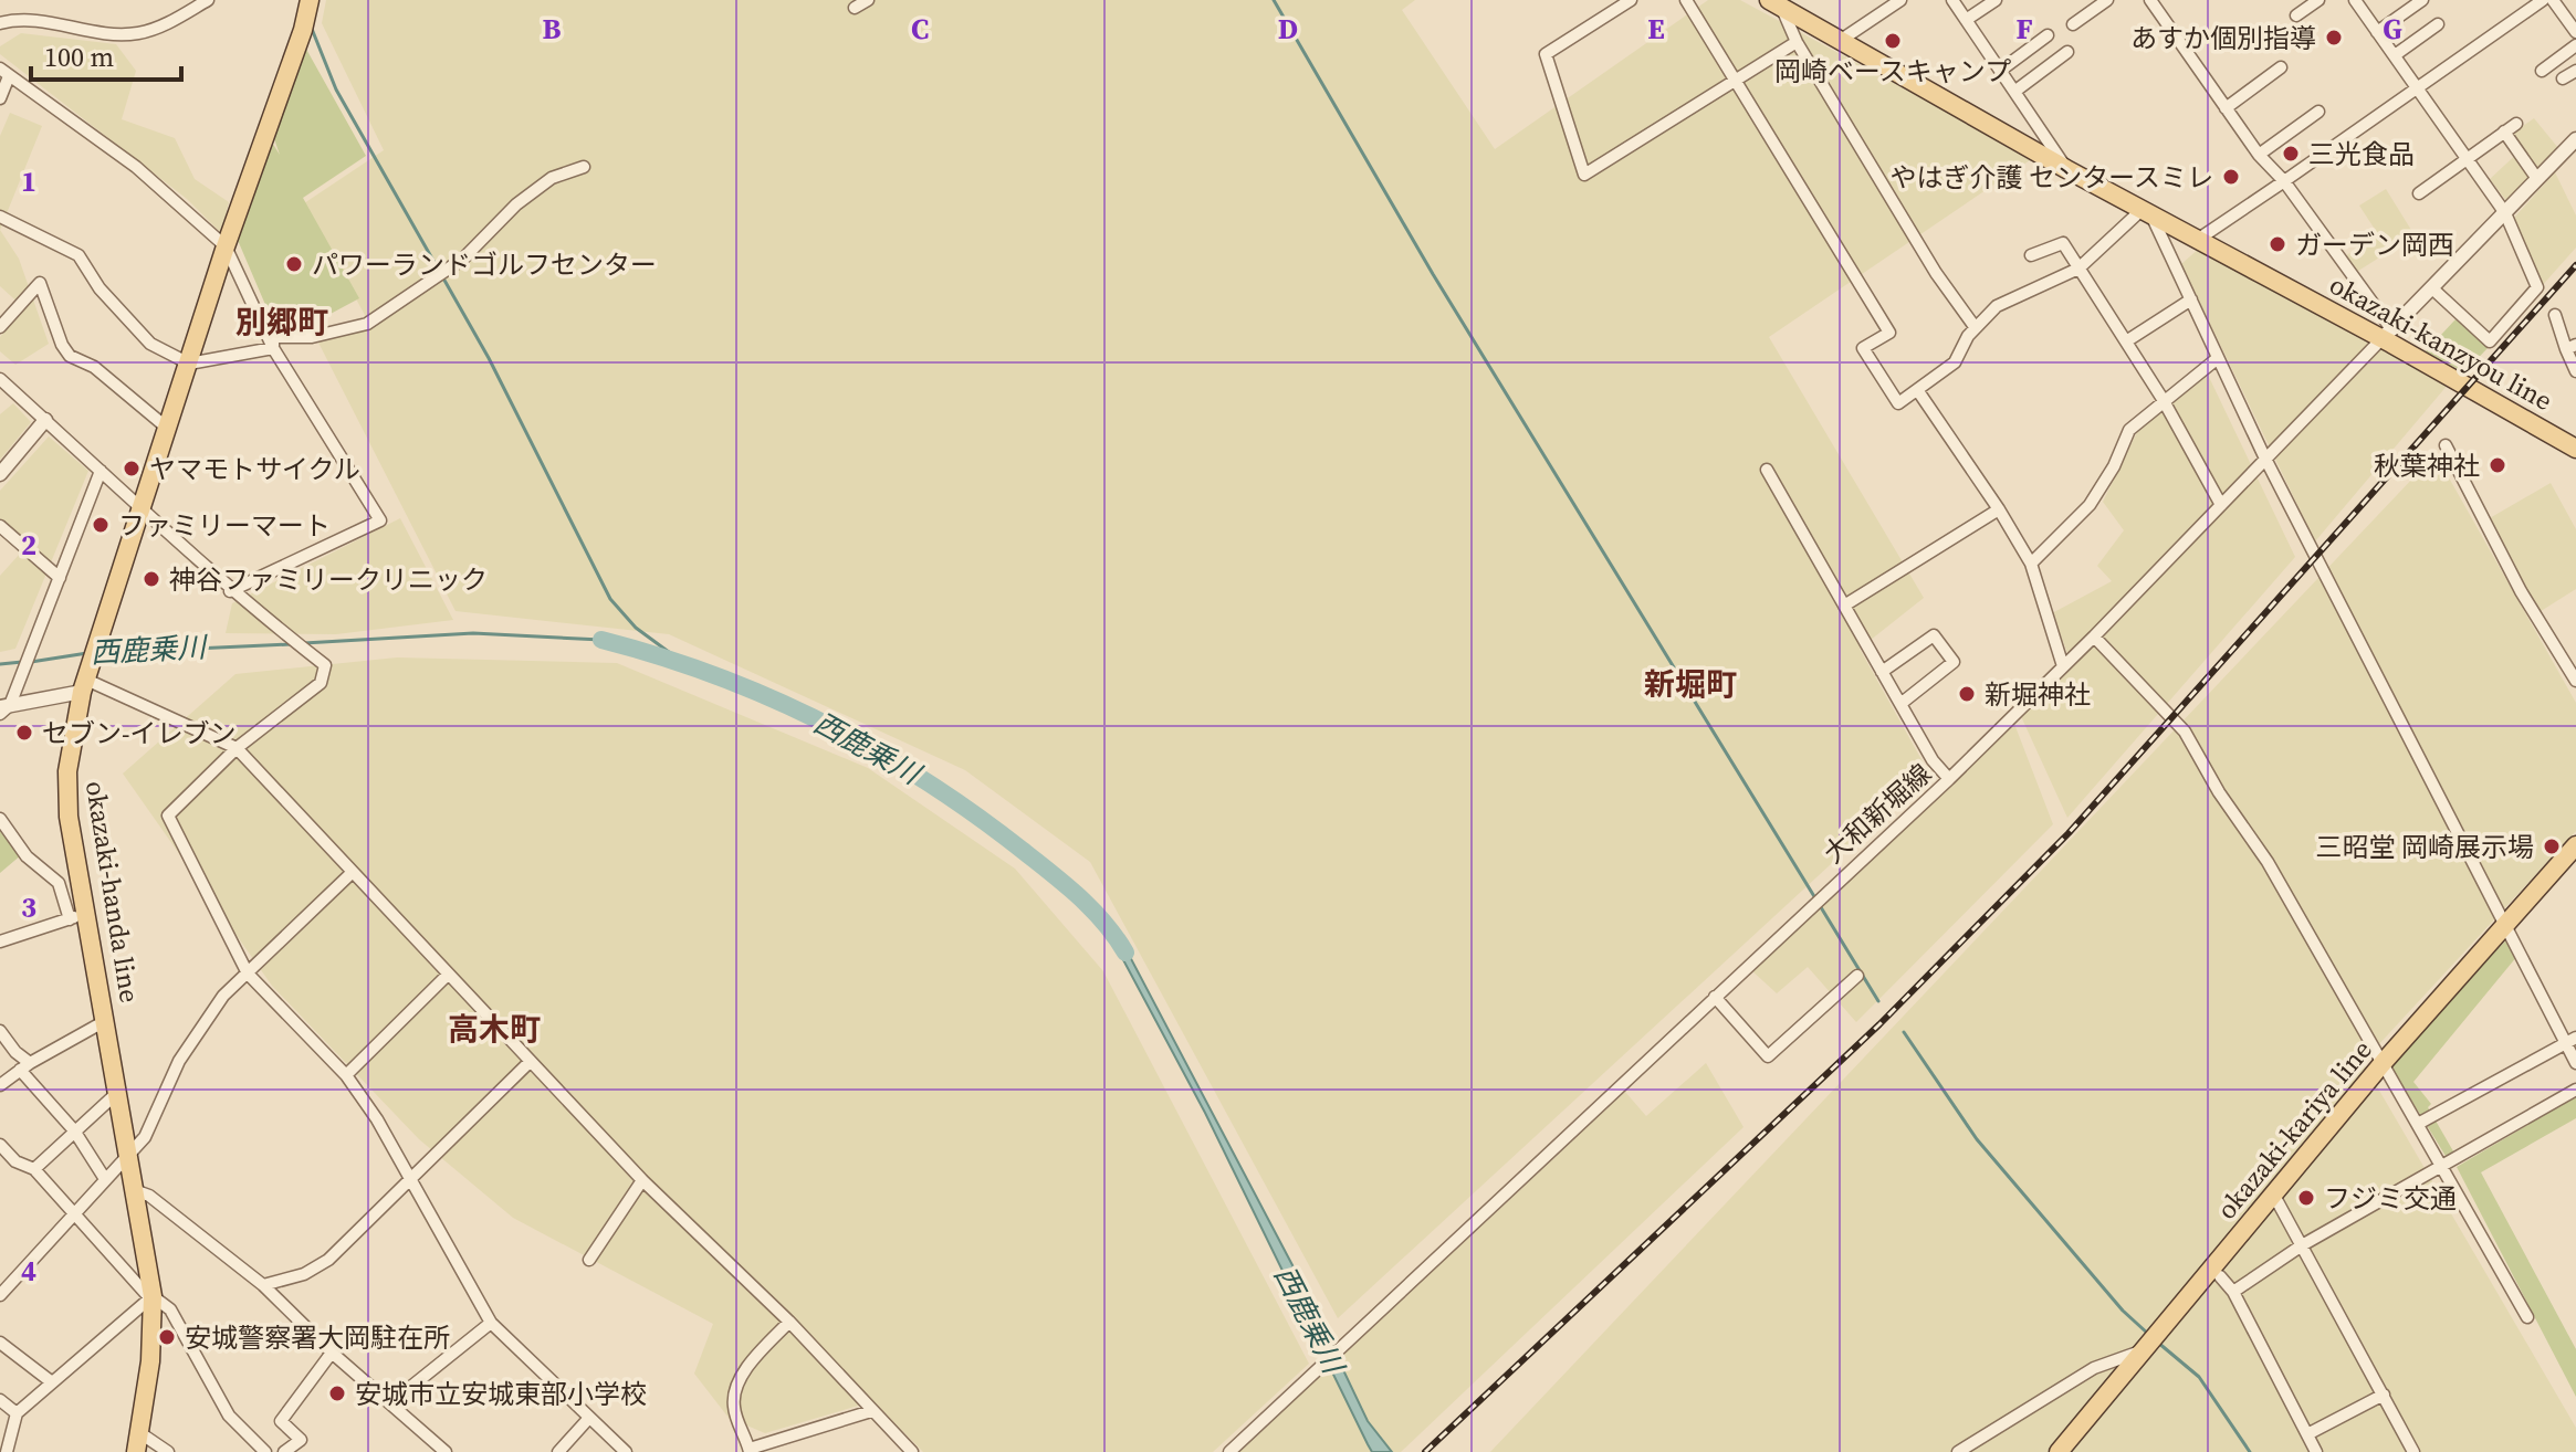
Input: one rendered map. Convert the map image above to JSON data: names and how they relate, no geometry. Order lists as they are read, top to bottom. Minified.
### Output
{"streets":{"main road":["okazaki-kanzyou line","okazaki-handa line","okazaki-kariya line"],"street":["大和新堀線"]},"crossings":[["okazaki-kanzyou line","大和新堀線"]],"districts":["別郷町","新堀町","高木町"],"water":["西鹿乗川"],"places":["あすか個別指導","岡崎ベースキャンプ","三光食品","やはぎ介護 センタースミレ","ガーデン岡西","パワーランドゴルフセンター","秋葉神社","ヤマモトサイクル","ファミリーマート","神谷ファミリークリニック","新堀神社","セブン-イレブン","三昭堂 岡崎展示場","フジミ交通","安城警察署大岡駐在所","安城市立安城東部小学校"],"scale_bar":"100 m","grid":{"columns":["B","C","D","E","F","G"],"rows":["1","2","3","4"]}}
